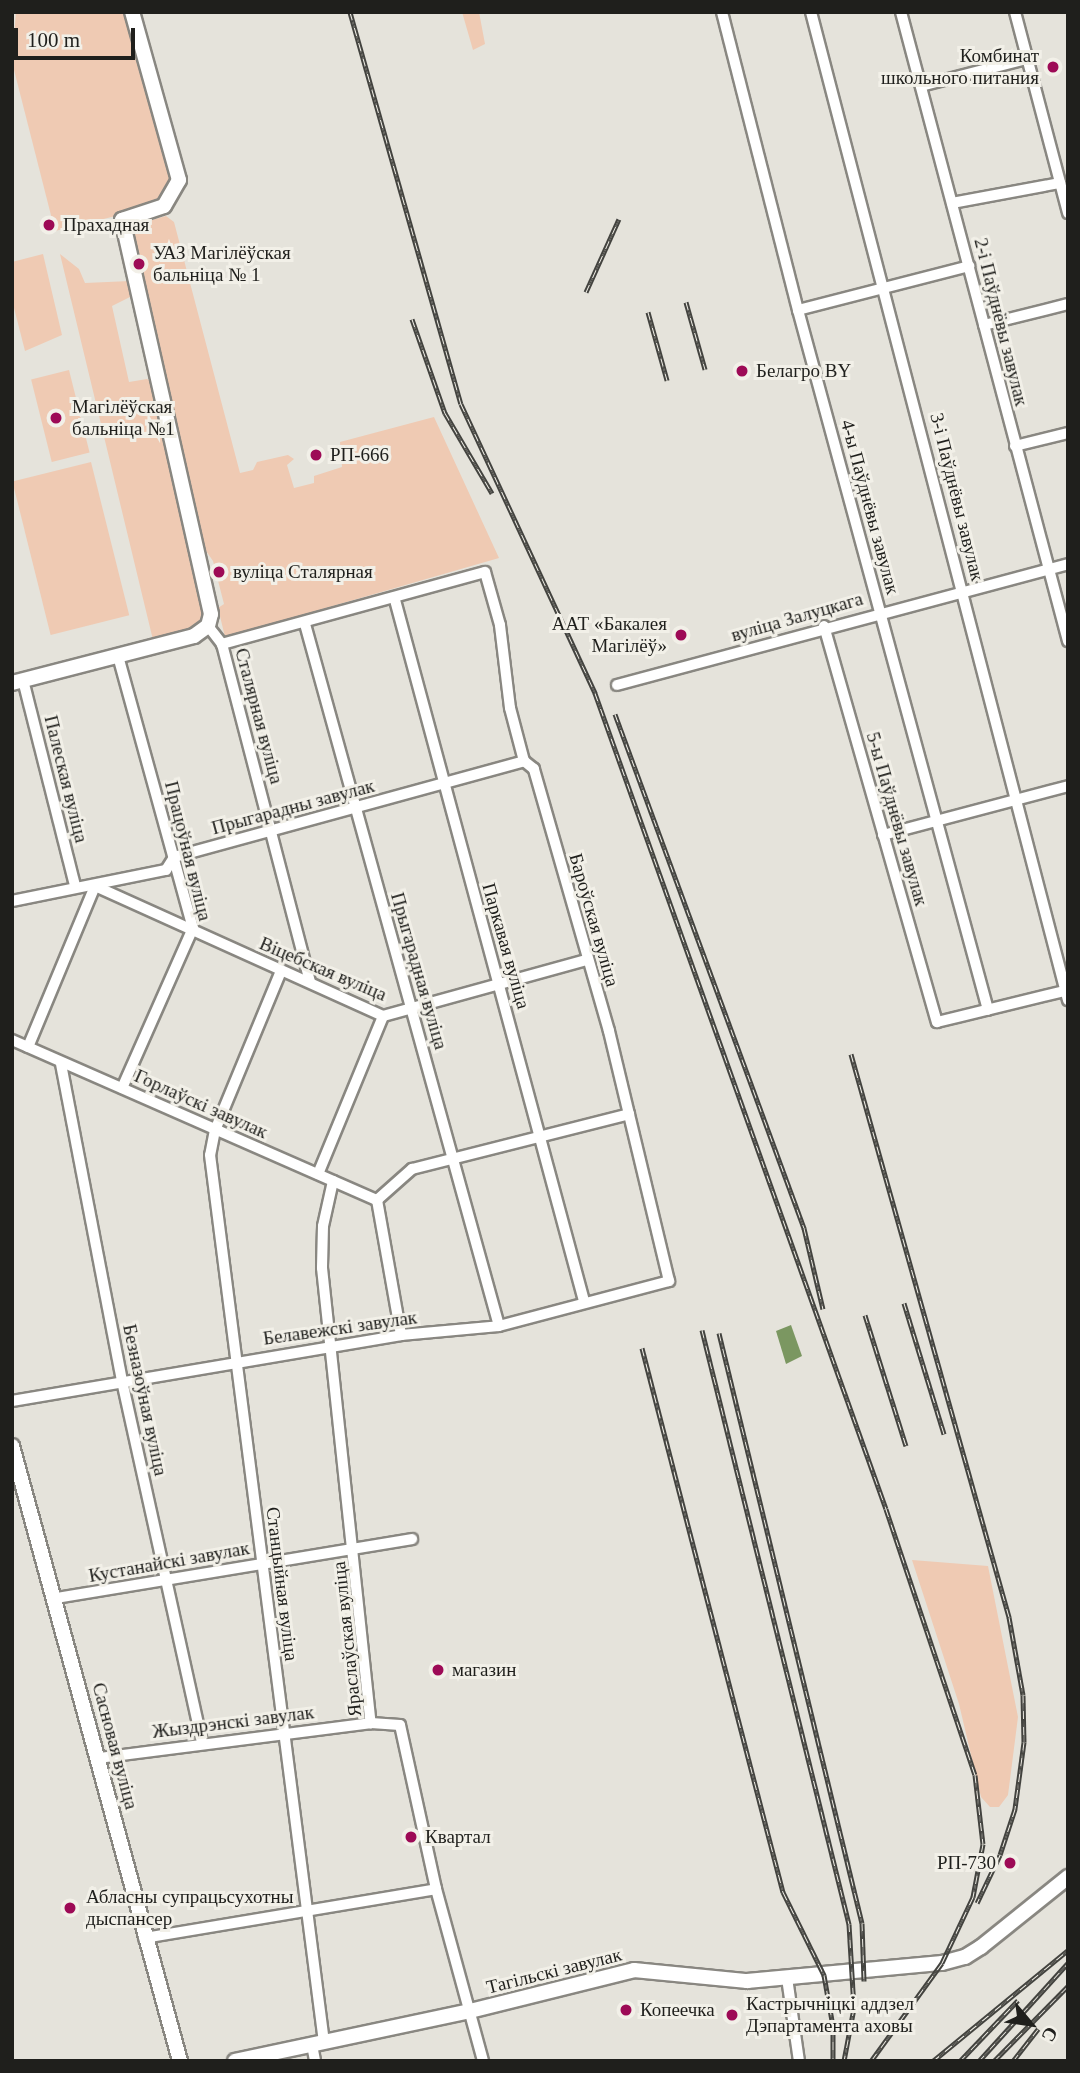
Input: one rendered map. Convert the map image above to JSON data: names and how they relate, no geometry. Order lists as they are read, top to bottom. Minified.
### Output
{"streets":{"main road":["Сасновая вуліца","Тагільскі завулак"],"street":["2-і Паўднёвы завулак","3-і Паўднёвы завулак","4-ы Паўднёвы завулак","вуліца Залуцкага","Сталярная вуліца","Палеская вуліца","Прыгарадны завулак","5-ы Паўднёвы завулак","Працоўная вуліца","Бароўская вуліца","Паркавая вуліца","Віцебская вуліца","Прыгарадная вуліца","Горлаўскі завулак","Белавежскі завулак","Безназоўная вуліца","Кустанайскі завулак","Станцыйная вуліца","Яраслаўская вуліца","Жыздрэнскі завулак"]},"crossings":[["2-і Паўднёвы завулак","вуліца Залуцкага"],["3-і Паўднёвы завулак","вуліца Залуцкага"],["4-ы Паўднёвы завулак","вуліца Залуцкага"],["4-ы Паўднёвы завулак","5-ы Паўднёвы завулак"],["вуліца Залуцкага","5-ы Паўднёвы завулак"],["Сталярная вуліца","Прыгарадны завулак"],["Сталярная вуліца","Віцебская вуліца"],["Палеская вуліца","Прыгарадны завулак"],["Прыгарадны завулак","Працоўная вуліца"],["Прыгарадны завулак","Бароўская вуліца"],["Прыгарадны завулак","Паркавая вуліца"],["Прыгарадны завулак","Віцебская вуліца"],["Прыгарадны завулак","Прыгарадная вуліца"],["Працоўная вуліца","Віцебская вуліца"],["Працоўная вуліца","Горлаўскі завулак"],["Бароўская вуліца","Паркавая вуліца"],["Бароўская вуліца","Віцебская вуліца"],["Бароўская вуліца","Белавежскі завулак"],["Паркавая вуліца","Віцебская вуліца"],["Паркавая вуліца","Белавежскі завулак"],["Віцебская вуліца","Прыгарадная вуліца"],["Прыгарадная вуліца","Белавежскі завулак"],["Горлаўскі завулак","Безназоўная вуліца"],["Горлаўскі завулак","Станцыйная вуліца"],["Горлаўскі завулак","Яраслаўская вуліца"],["Белавежскі завулак","Безназоўная вуліца"],["Белавежскі завулак","Станцыйная вуліца"],["Белавежскі завулак","Яраслаўская вуліца"],["Безназоўная вуліца","Кустанайскі завулак"],["Безназоўная вуліца","Жыздрэнскі завулак"],["Кустанайскі завулак","Станцыйная вуліца"],["Кустанайскі завулак","Яраслаўская вуліца"],["Кустанайскі завулак","Сасновая вуліца"],["Станцыйная вуліца","Жыздрэнскі завулак"],["Станцыйная вуліца","Тагільскі завулак"],["Яраслаўская вуліца","Жыздрэнскі завулак"],["Яраслаўская вуліца","Тагільскі завулак"],["Жыздрэнскі завулак","Сасновая вуліца"]],"places":["Комбинат школьного питания","Прахадная","УАЗ Магілёўская бальніца № 1","Белагро BY","Магілёўская бальніца №1","РП-666","вуліца Сталярная","ААТ «Бакалея Магілёў»","магазин","Квартал","РП-730","Абласны супрацьсухотны дыспансер","Копеечка","Кастрычніцкі аддзел Дэпартамента аховы"],"scale_bar":"100 m","north":"bottom right"}
